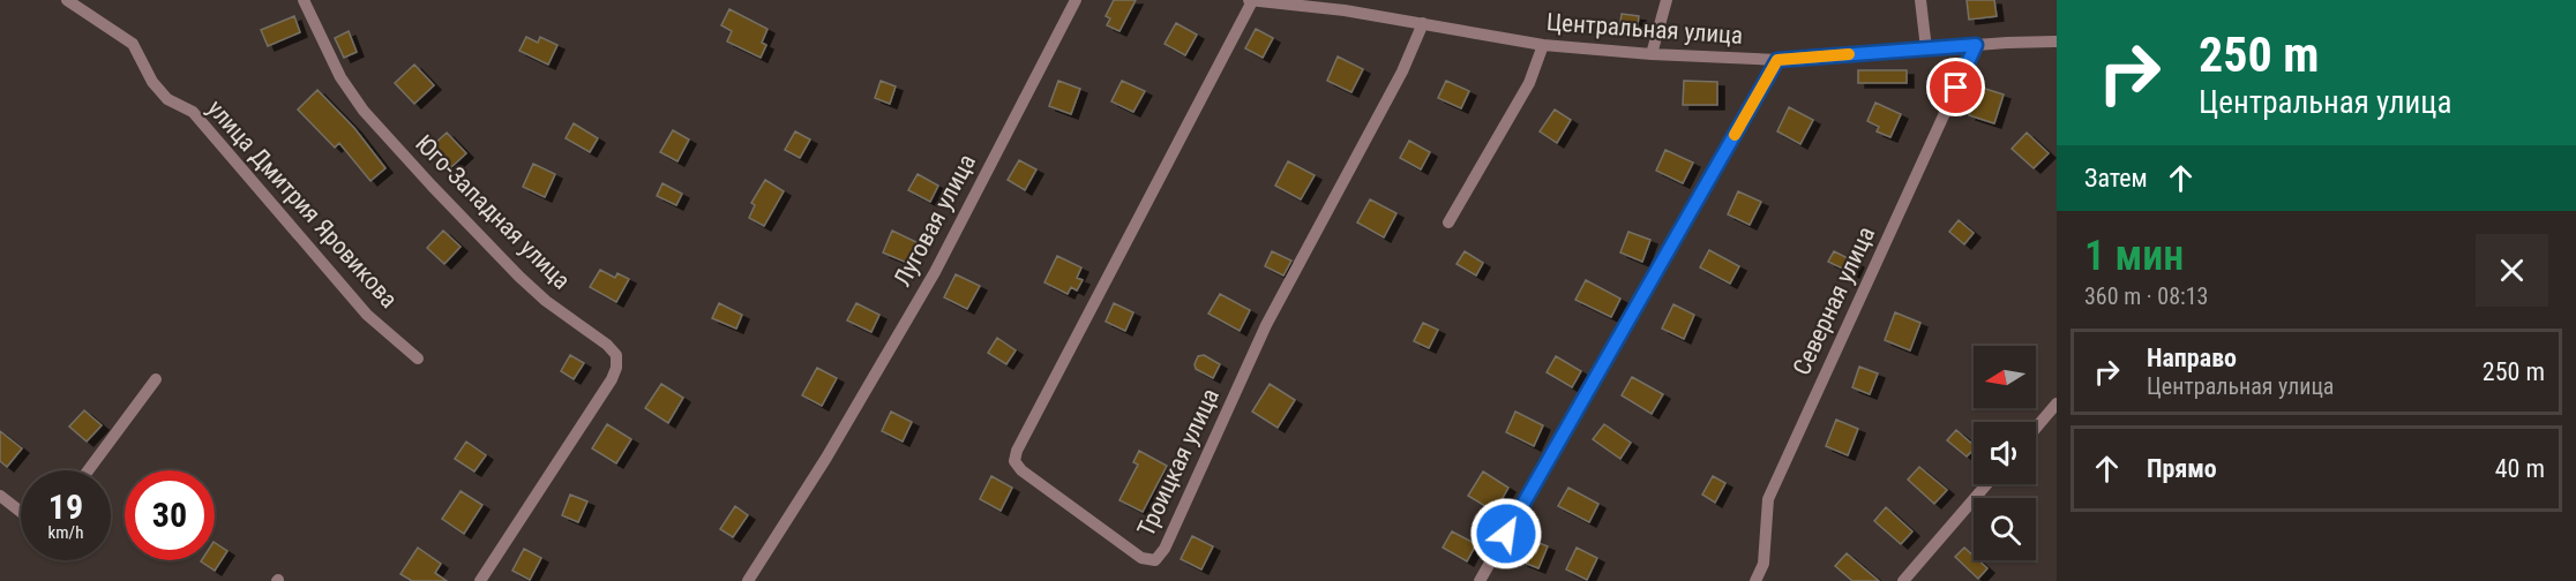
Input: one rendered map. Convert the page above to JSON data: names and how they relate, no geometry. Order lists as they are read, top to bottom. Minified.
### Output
{"streets":{"street":["Центральная улица","улица Дмитрия Яровикова","Юго-Западная улица","Луговая улица","Северная улица","Троицкая улица"]},"crossings":[["Центральная улица","Северная улица"],["Центральная улица","Троицкая улица"]],"north":"left","page":{"turn":["250 m","Центральная улица"],"then":"Затем","heading":["1 мин","360 m · 08:13"],"list":[{"name":"Направо","note":"Центральная улица","value":"250 m"},{"name":"Прямо","value":"40 m"}],"speed":"19 km/h","limit":"30"}}
